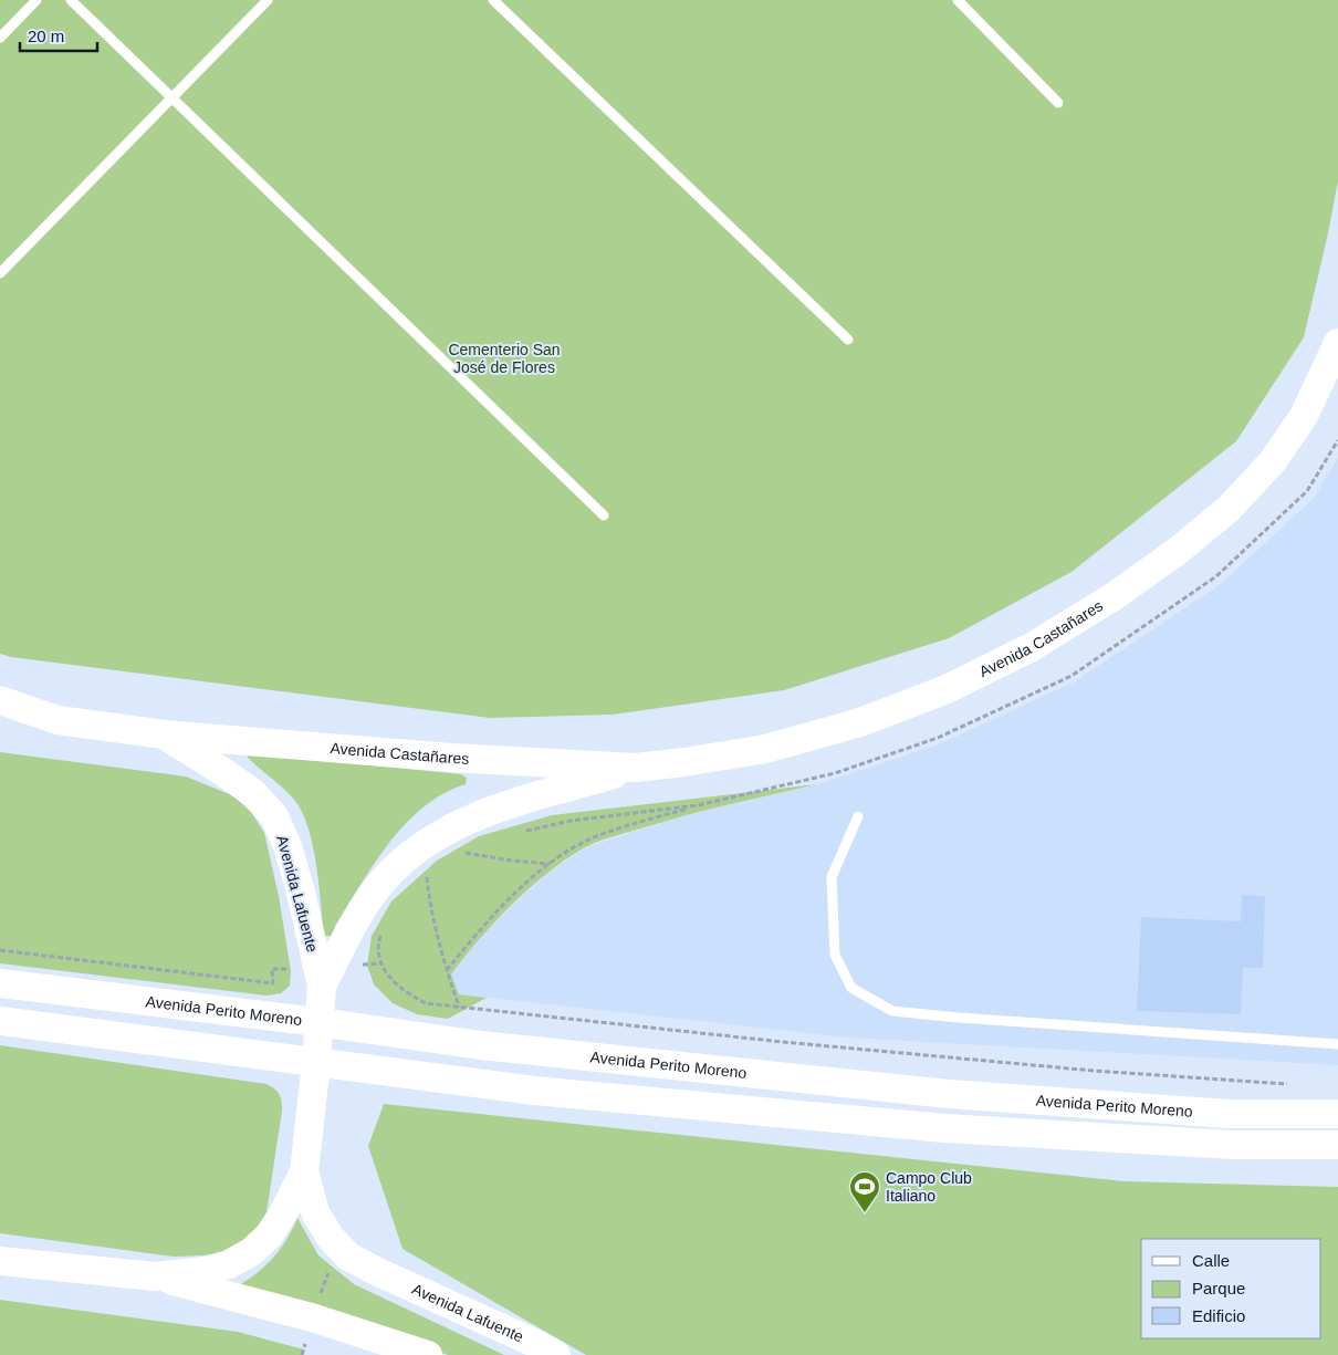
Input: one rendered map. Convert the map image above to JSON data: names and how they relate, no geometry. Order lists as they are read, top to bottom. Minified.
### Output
{"streets":{"main road":["Avenida Castañares","Avenida Lafuente","Avenida Perito Moreno"]},"crossings":[["Avenida Castañares","Avenida Lafuente"]],"parks":["Cementerio San José de Flores"],"places":{"sports":["Campo Club Italiano"]},"legend":["Calle","Parque","Edificio"],"scale_bar":"20 m"}
